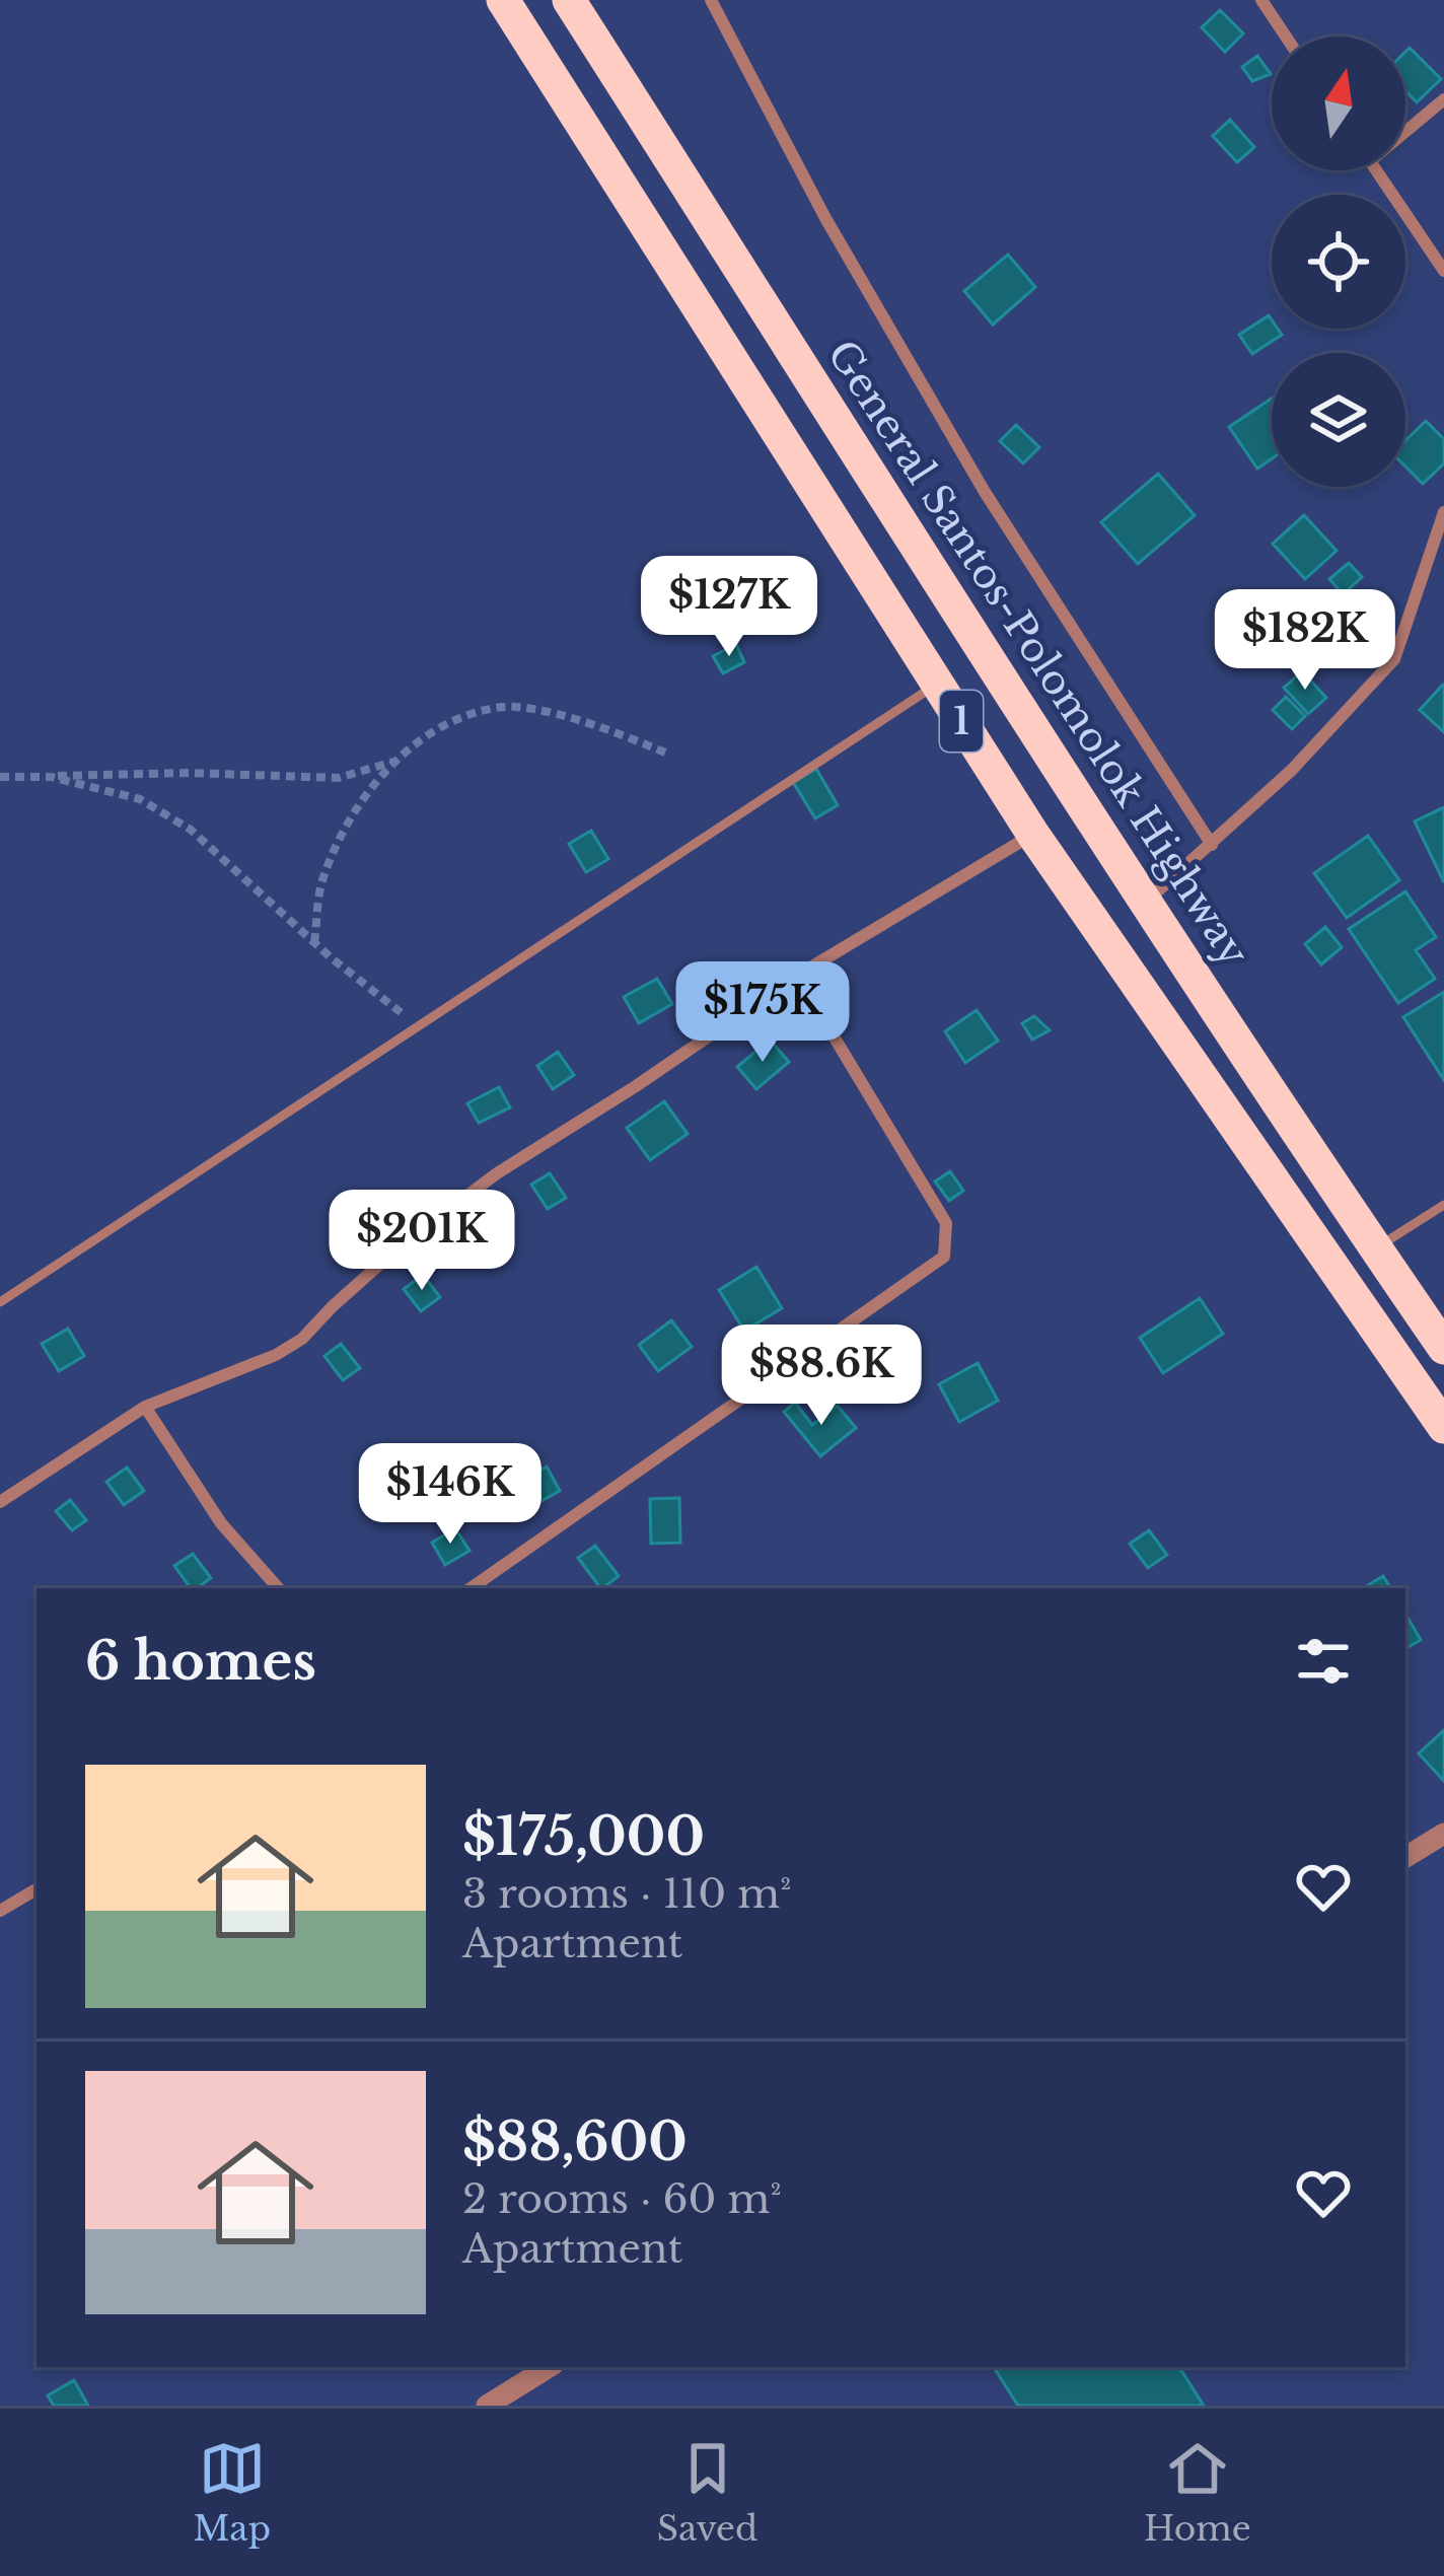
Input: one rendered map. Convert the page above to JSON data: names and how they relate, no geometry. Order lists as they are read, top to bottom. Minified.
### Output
{"streets":{"highway":["General Santos-Polomolok Highway","1"]},"north":"top","page":{"price":["$127K","$182K","$175K","$201K","$88.6K","$146K"],"heading":"6 homes","list":[{"name":"$175,000","note":"3 rooms · 110 m² · Apartment"},{"name":"$88,600","note":"2 rooms · 60 m² · Apartment"}],"tabs":["Map","Saved","Home"]}}
